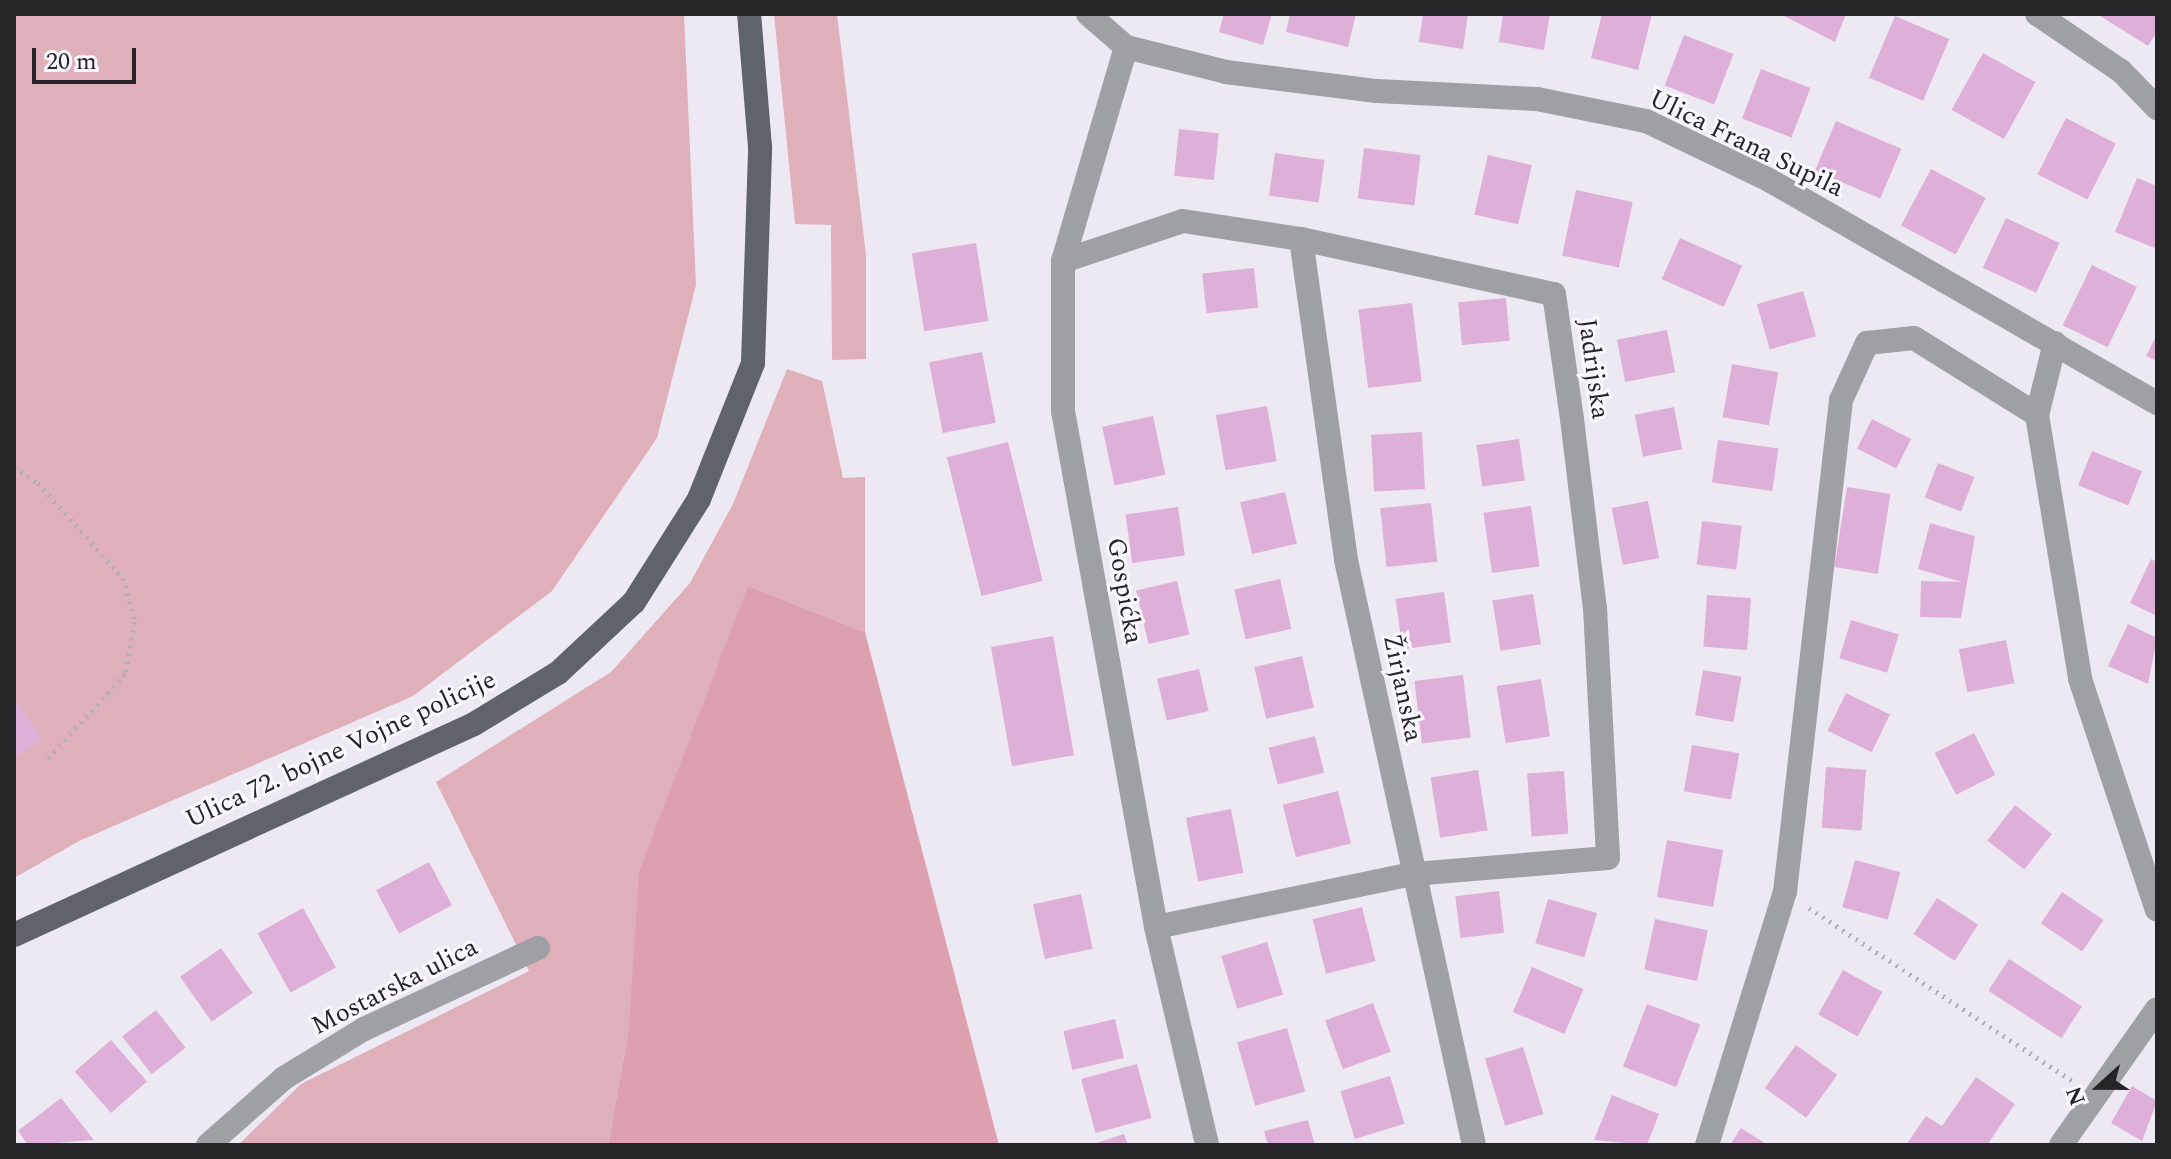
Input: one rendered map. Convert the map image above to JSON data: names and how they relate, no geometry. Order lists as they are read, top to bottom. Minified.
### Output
{"streets":{"main road":["Ulica 72. bojne Vojne policije"],"street":["Ulica Frana Supila","Jadrijska","Gospićka","Žirjanska","Mostarska ulica"]},"crossings":[["Ulica Frana Supila","Gospićka"],["Jadrijska","Gospićka"],["Jadrijska","Žirjanska"]],"scale_bar":"20 m","north":"left"}
